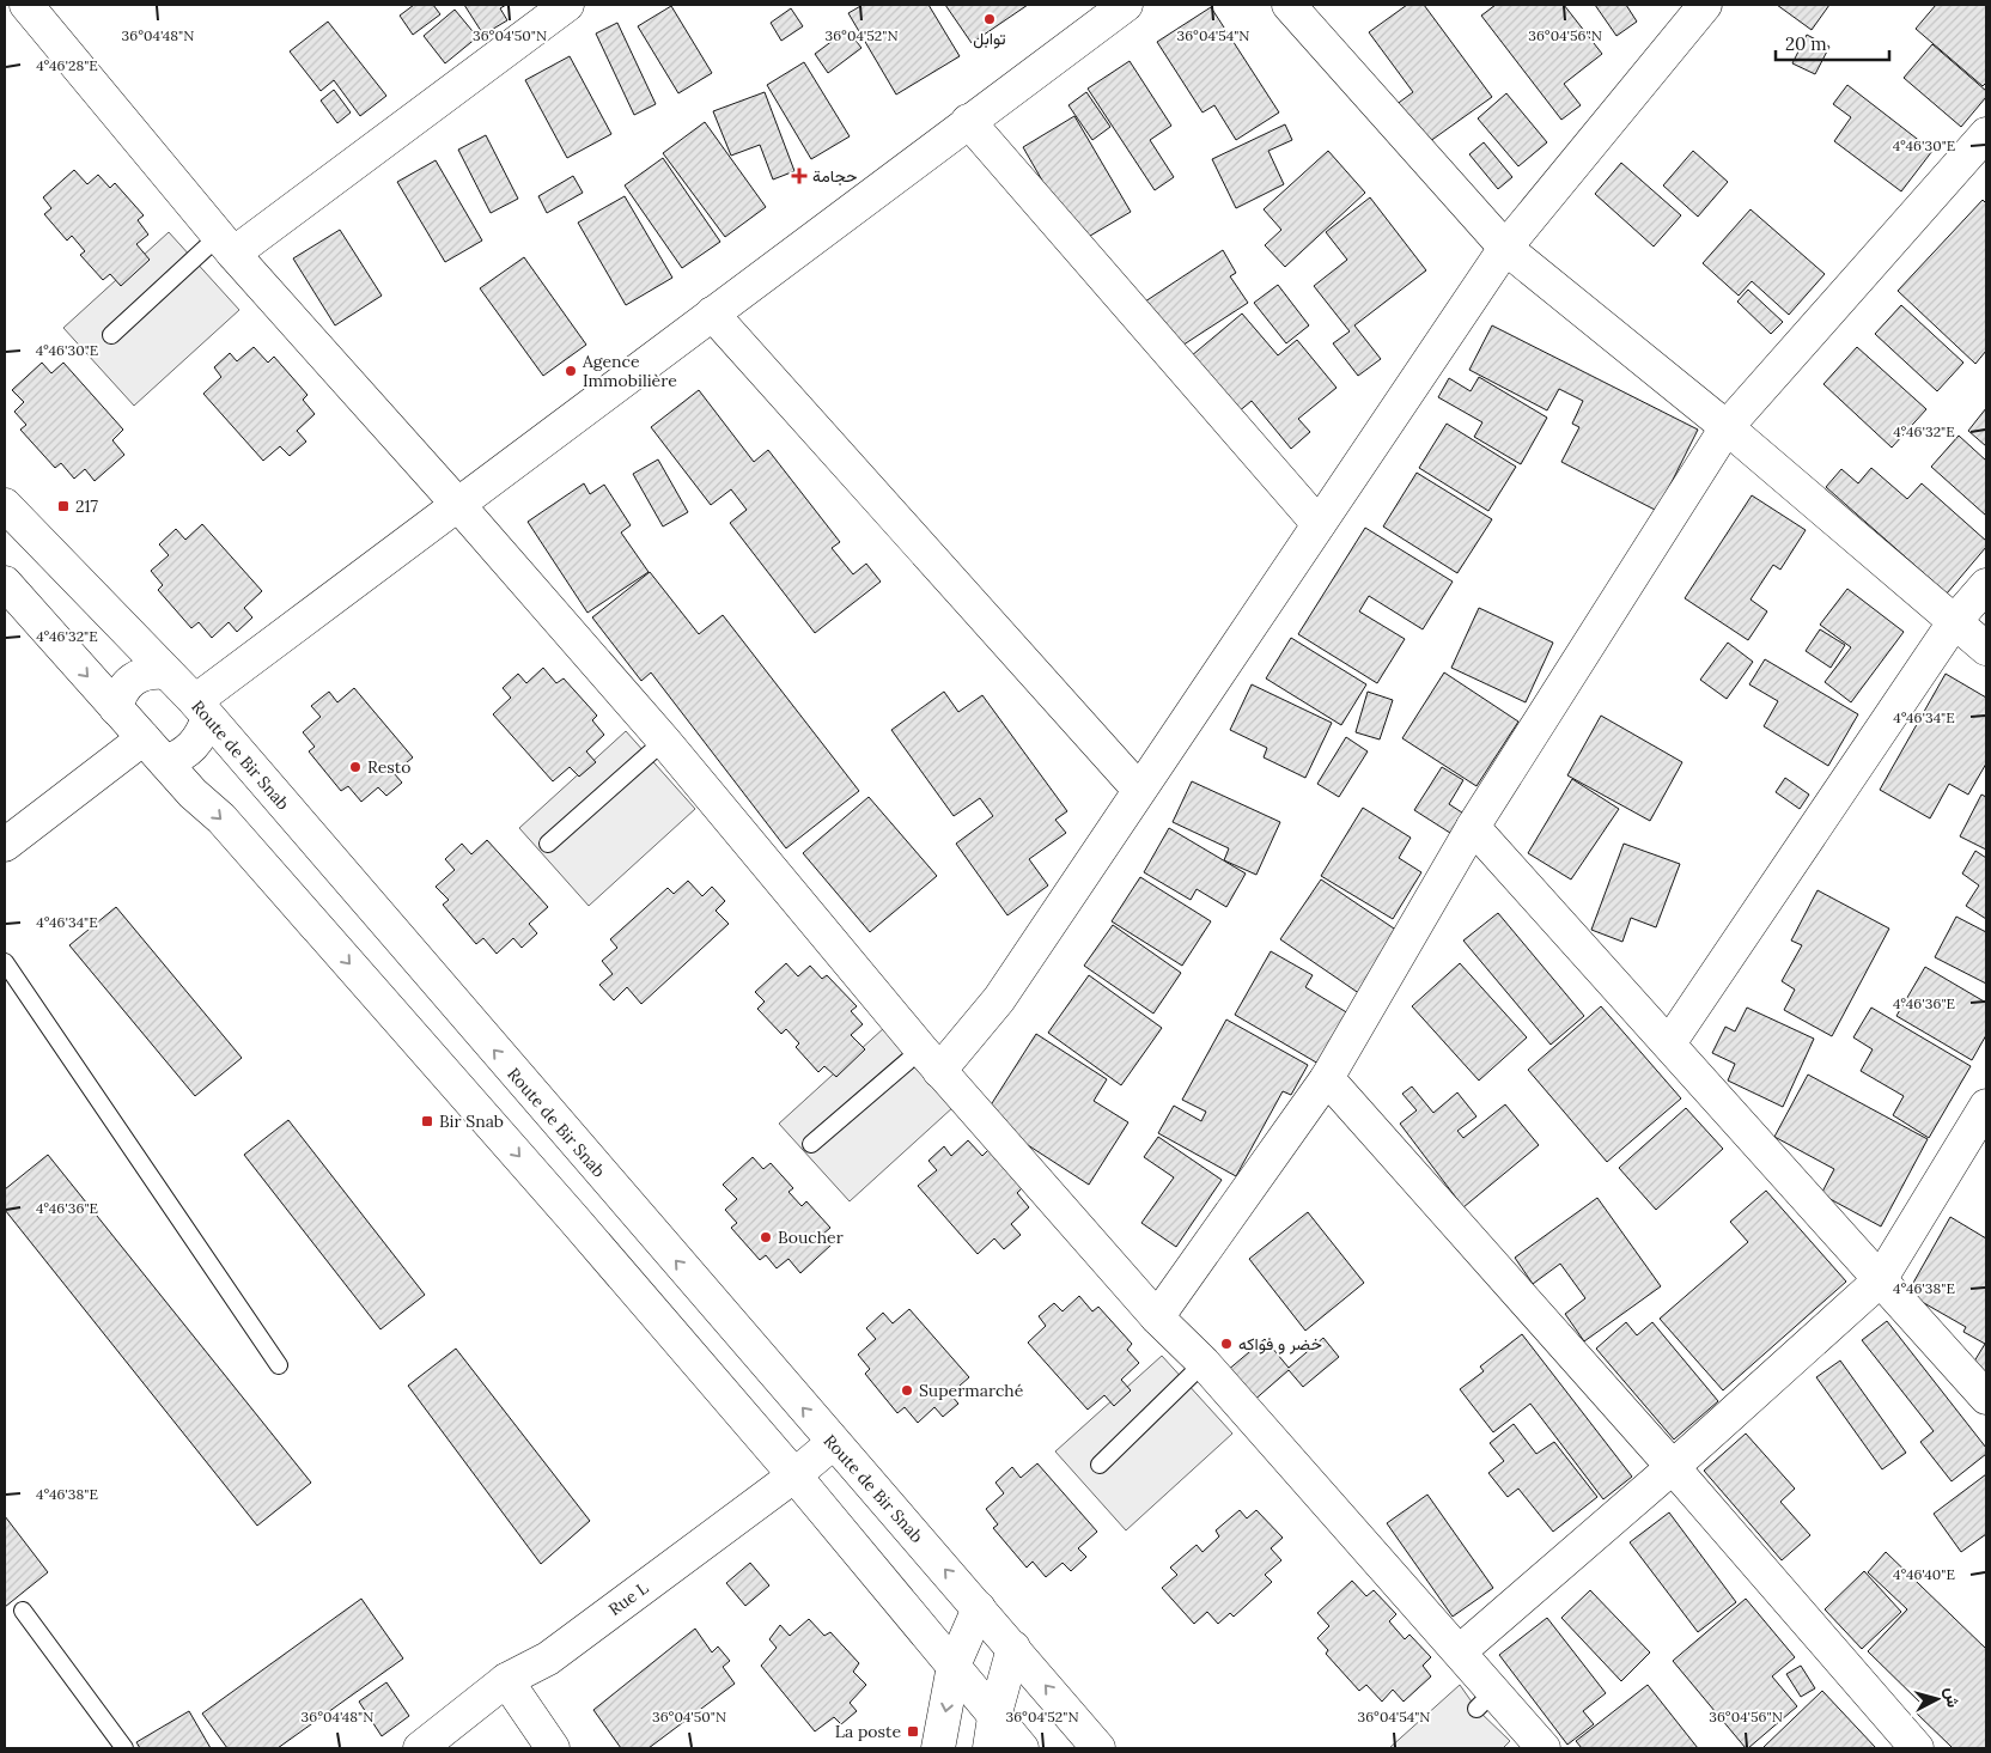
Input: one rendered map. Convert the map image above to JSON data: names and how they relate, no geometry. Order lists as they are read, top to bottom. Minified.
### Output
{"streets":{"street":["Route de Bir Snab","Rue L"]},"crossings":[["Route de Bir Snab","Rue L"]],"places":{"other":["توابل","Agence Immobilière","Resto","Boucher","خضر و فواكه","Supermarché"],"health":["حجامة"],"transit":["217","Bir Snab","La poste"]},"scale_bar":"20 m","north":"right","coordinates":["36°04'48\"N","36°04'50\"N","36°04'52\"N","36°04'54\"N","36°04'56\"N","4°46'28\"E","4°46'30\"E","4°46'32\"E","4°46'34\"E","4°46'36\"E","4°46'38\"E","4°46'40\"E"]}
